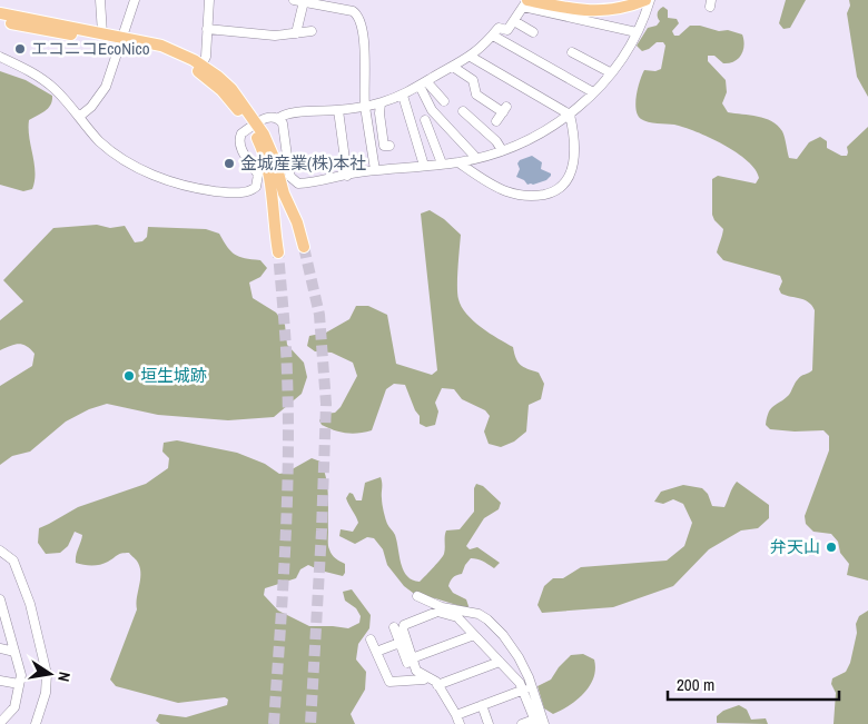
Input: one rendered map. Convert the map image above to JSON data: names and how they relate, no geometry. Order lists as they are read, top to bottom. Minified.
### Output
{"places":["エコニコEcoNico","金城産業(株)本社","垣生城跡","弁天山"],"scale_bar":"200 m","north":"right"}
